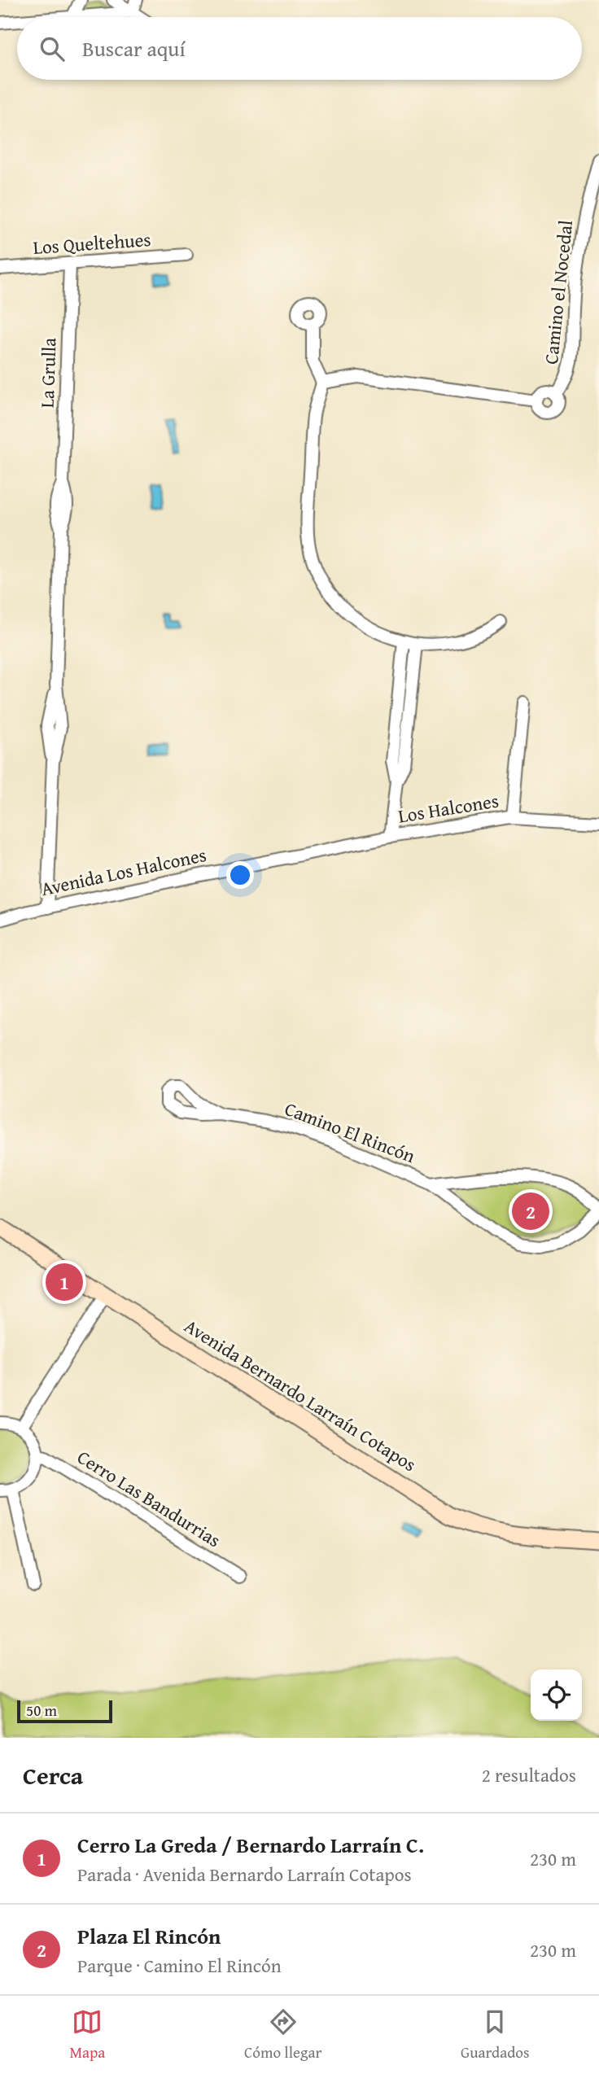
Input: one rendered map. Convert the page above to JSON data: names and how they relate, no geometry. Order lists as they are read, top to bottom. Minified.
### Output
{"streets":{"main road":["Avenida Bernardo Larraín Cotapos"],"street":["Los Queltehues","Camino el Nocedal","La Grulla","Los Halcones","Avenida Los Halcones","Camino El Rincón","Cerro Las Bandurrias"]},"crossings":[["Los Queltehues","La Grulla"],["La Grulla","Avenida Los Halcones"],["Los Halcones","Avenida Los Halcones"]],"scale_bar":"50 m","page":{"search":"Buscar aquí","pins":["2","1"],"scale":"50 m","heading":["Cerca","2 resultados"],"list":[{"mark":"1","name":"Cerro La Greda / Bernardo Larraín C.","note":"Parada · Avenida Bernardo Larraín Cotapos","value":"230 m"},{"mark":"2","name":"Plaza El Rincón","note":"Parque · Camino El Rincón","value":"230 m"}],"nav":["Mapa","Cómo llegar","Guardados"]}}
